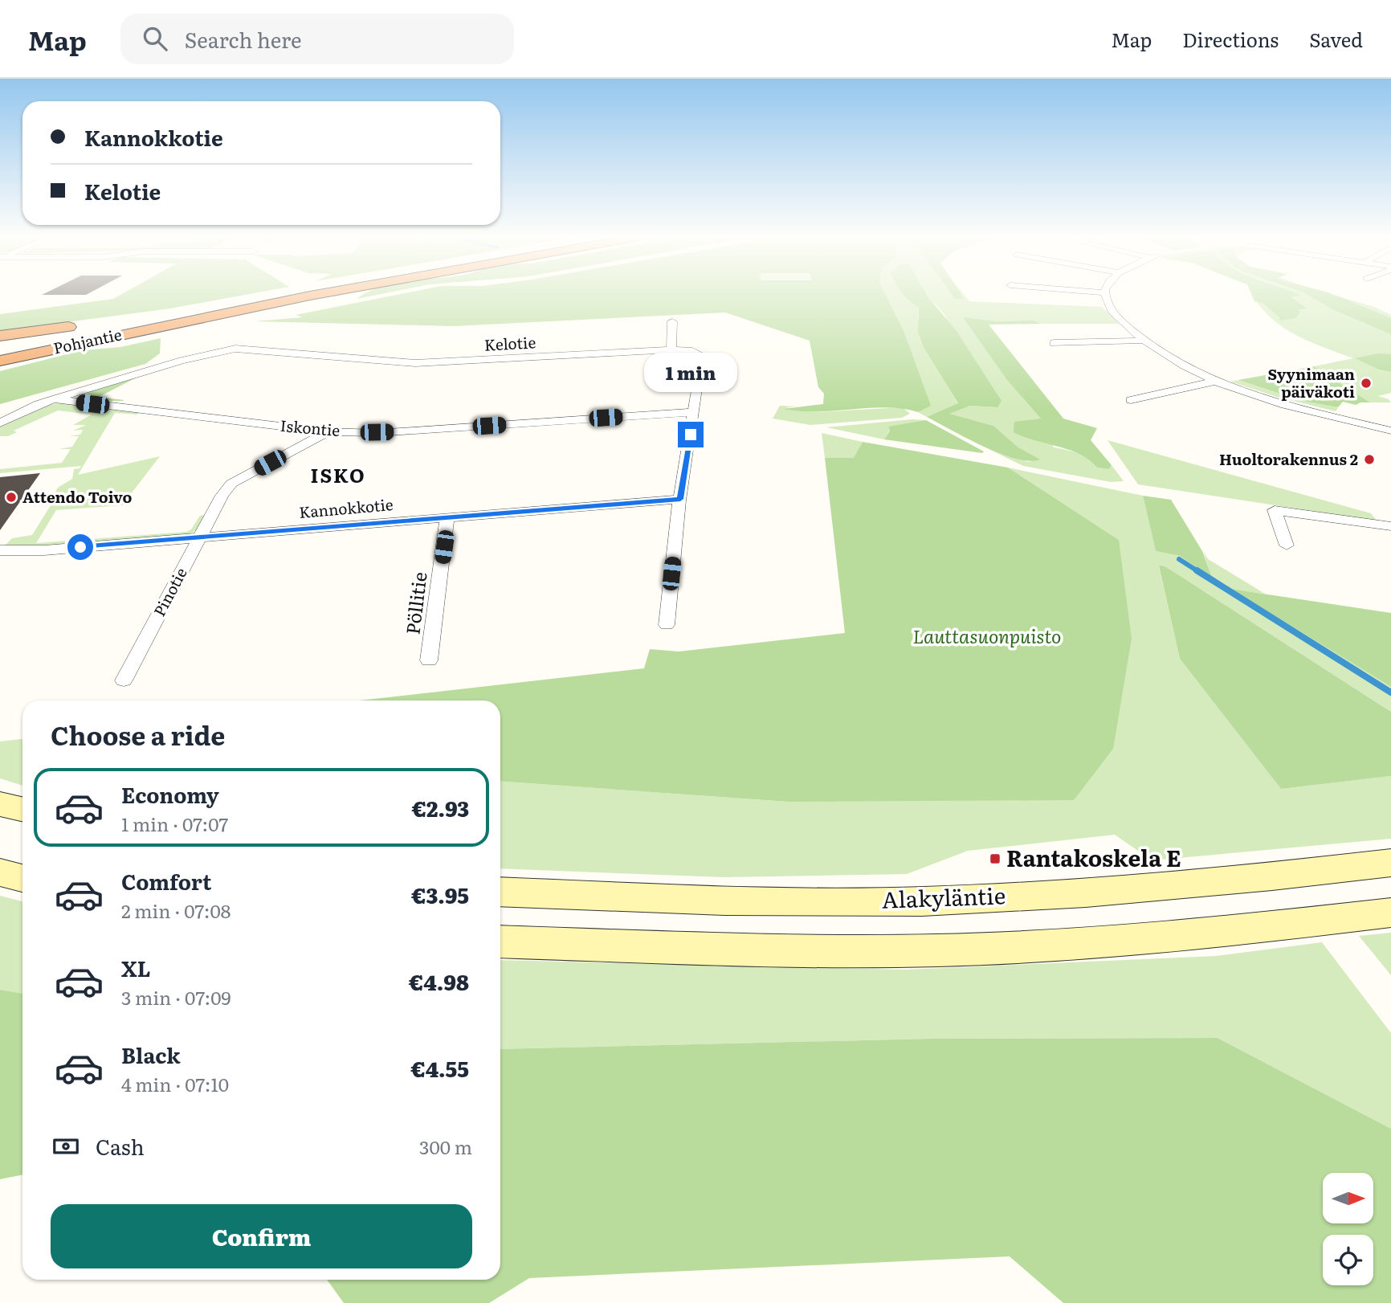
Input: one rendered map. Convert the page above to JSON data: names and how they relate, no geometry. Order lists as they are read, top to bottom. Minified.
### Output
{"streets":{"highway":["Pohjantie"],"main road":["Alakyläntie"],"street":["Kelotie","Iskontie","Kannokkotie","Pinotie","Pöllitie"]},"crossings":[["Kelotie","Iskontie"],["Kelotie","Kannokkotie"],["Iskontie","Pinotie"],["Kannokkotie","Pinotie"],["Kannokkotie","Pöllitie"]],"districts":["ISKO"],"parks":["Lauttasuonpuisto"],"places":{"other":["Syynimaan päiväkoti","Huoltorakennus 2","Attendo Toivo"],"transit":["Rantakoskela E"]},"north":"right","page":{"header":"Map","search":"Search here","nav":["Map","Directions","Saved"],"banner":["Kannokkotie","Kelotie"],"bubble":"1 min","heading":"Choose a ride","list":[{"name":"Economy","note":"1 min · 07:07","value":"€2.93"},{"name":"Comfort","note":"2 min · 07:08","value":"€3.95"},{"name":"XL","note":"3 min · 07:09","value":"€4.98"},{"name":"Black","note":"4 min · 07:10","value":"€4.55"}],"pay":["Cash","300 m"],"buttons":"Confirm"}}
